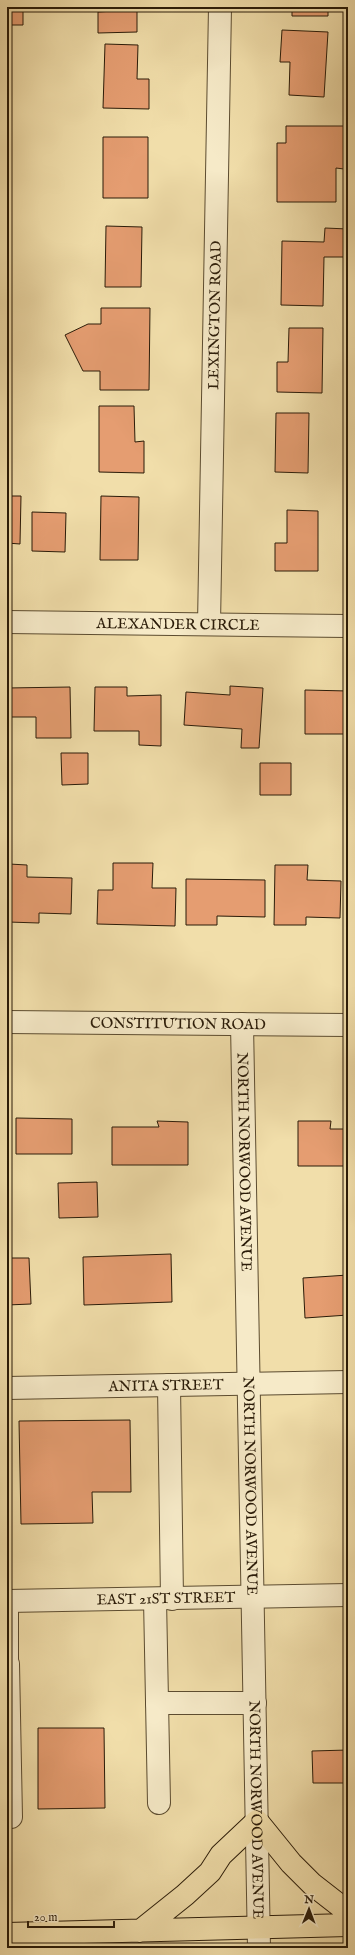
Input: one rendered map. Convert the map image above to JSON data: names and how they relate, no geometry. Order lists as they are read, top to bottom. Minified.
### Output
{"streets":{"street":["LEXINGTON ROAD","ALEXANDER CIRCLE","CONSTITUTION ROAD","NORTH NORWOOD AVENUE","ANITA STREET","EAST 21ST STREET"]},"crossings":[["LEXINGTON ROAD","ALEXANDER CIRCLE"],["CONSTITUTION ROAD","NORTH NORWOOD AVENUE"],["NORTH NORWOOD AVENUE","ANITA STREET"],["NORTH NORWOOD AVENUE","EAST 21ST STREET"]],"scale_bar":"20 m","north":"top"}
